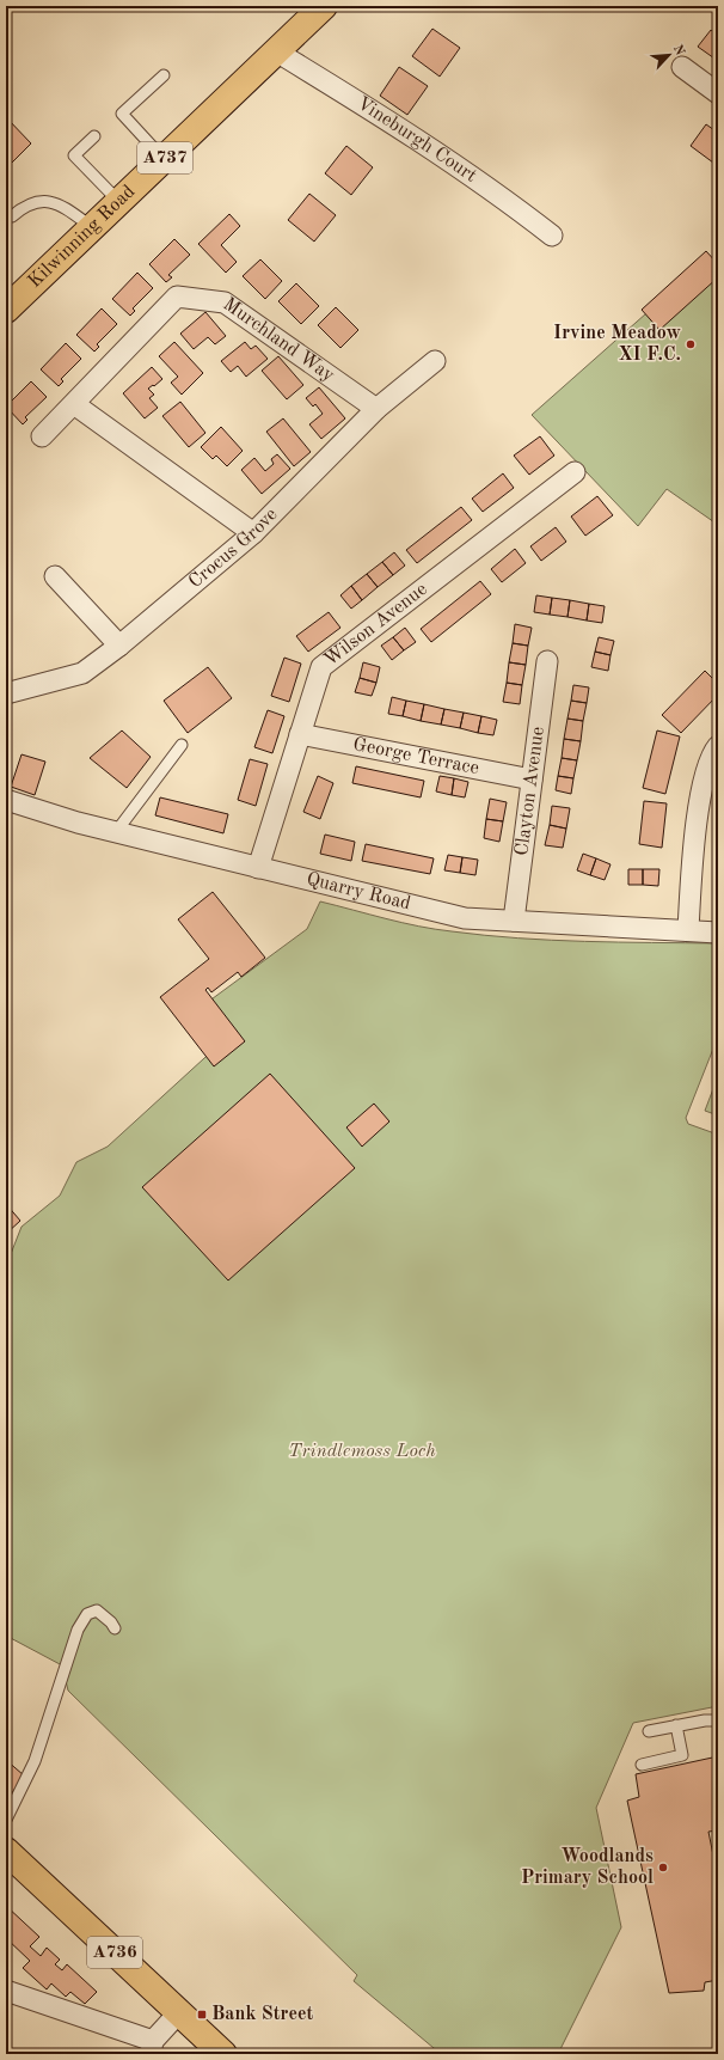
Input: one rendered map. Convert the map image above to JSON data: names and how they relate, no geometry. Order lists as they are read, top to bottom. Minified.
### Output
{"streets":{"main road":["A737","Kilwinning Road","A736"],"street":["Vineburgh Court","Murchland Way","Crocus Grove","Wilson Avenue","George Terrace","Clayton Avenue","Quarry Road"]},"crossings":[["Vineburgh Court","Kilwinning Road"],["Murchland Way","Crocus Grove"],["Wilson Avenue","George Terrace"],["Wilson Avenue","Quarry Road"],["George Terrace","Clayton Avenue"],["Clayton Avenue","Quarry Road"]],"parks":["Trindlemoss Loch"],"places":{"other":["Irvine Meadow XI F.C.","Woodlands Primary School"],"transit":["Bank Street"]},"north":"top right"}
